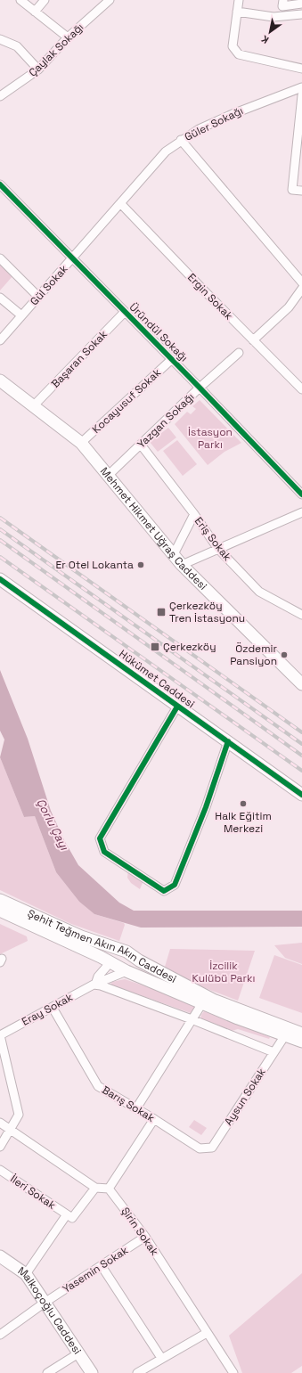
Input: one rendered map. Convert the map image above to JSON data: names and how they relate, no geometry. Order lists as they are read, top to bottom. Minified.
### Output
{"streets":{"main road":["Mehmet Hikmet Uğraş Caddesi","Hükümet Caddesi","Şehit Teğmen Akın Akın Caddesi","Malkoçoğlu Caddesi"],"street":["Çaylak Sokağı","Güler Sokağı","Gül Sokak","Ergin Sokak","Üründül Sokağı","Başaran Sokak","Kocayusuf Sokak","Yazgan Sokağı","Eriş Sokak","Eray Sokak","Aysun Sokak","Barış Sokak","İleri Sokak","Şirin Sokak","Yasemin Sokak"]},"crossings":[["Güler Sokağı","Gül Sokak"],["Güler Sokağı","Ergin Sokak"],["Gül Sokak","Ergin Sokak"],["Gül Sokak","Üründül Sokağı"],["Üründül Sokağı","Başaran Sokak"],["Üründül Sokağı","Kocayusuf Sokak"],["Üründül Sokağı","Yazgan Sokağı"],["Başaran Sokak","Mehmet Hikmet Uğraş Caddesi"],["Kocayusuf Sokak","Mehmet Hikmet Uğraş Caddesi"],["Yazgan Sokağı","Mehmet Hikmet Uğraş Caddesi"],["Yazgan Sokağı","Eriş Sokak"],["Şehit Teğmen Akın Akın Caddesi","Eray Sokak"],["Şehit Teğmen Akın Akın Caddesi","Aysun Sokak"],["Eray Sokak","Barış Sokak"],["Aysun Sokak","Barış Sokak"],["Şirin Sokak","Yasemin Sokak"],["Yasemin Sokak","Malkoçoğlu Caddesi"]],"water":["Çorlu Çayı"],"parks":["İstasyon Parkı","İzcilik Kulübü Parkı"],"places":{"other":["Er Otel Lokanta","Özdemir Pansiyon","Halk Eğitim Merkezi"],"transit":["Çerkezköy Tren İstasyonu","Çerkezköy"]},"north":"bottom left"}
